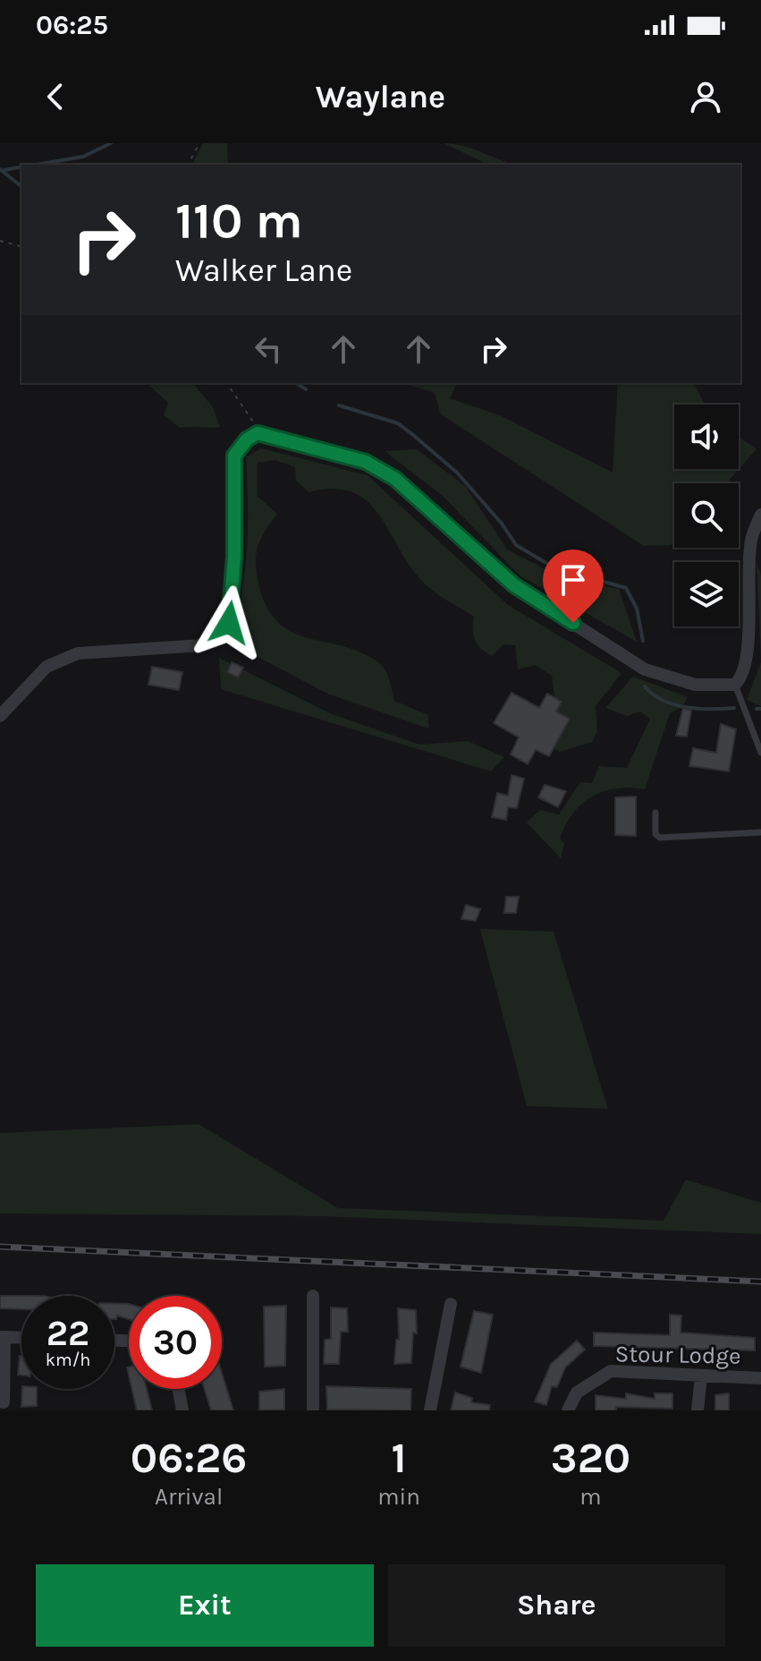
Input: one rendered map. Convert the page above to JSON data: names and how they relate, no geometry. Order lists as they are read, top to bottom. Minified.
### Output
{"streets":{"street":["Stour Lodge"]},"page":{"status":"06:25","header":"Waylane","turn":["110 m","Walker Lane"],"speed":"22 km/h","limit":"30","eta":["06:26","Arrival","1","min","320","m"],"buttons":["Exit","Share"]}}
